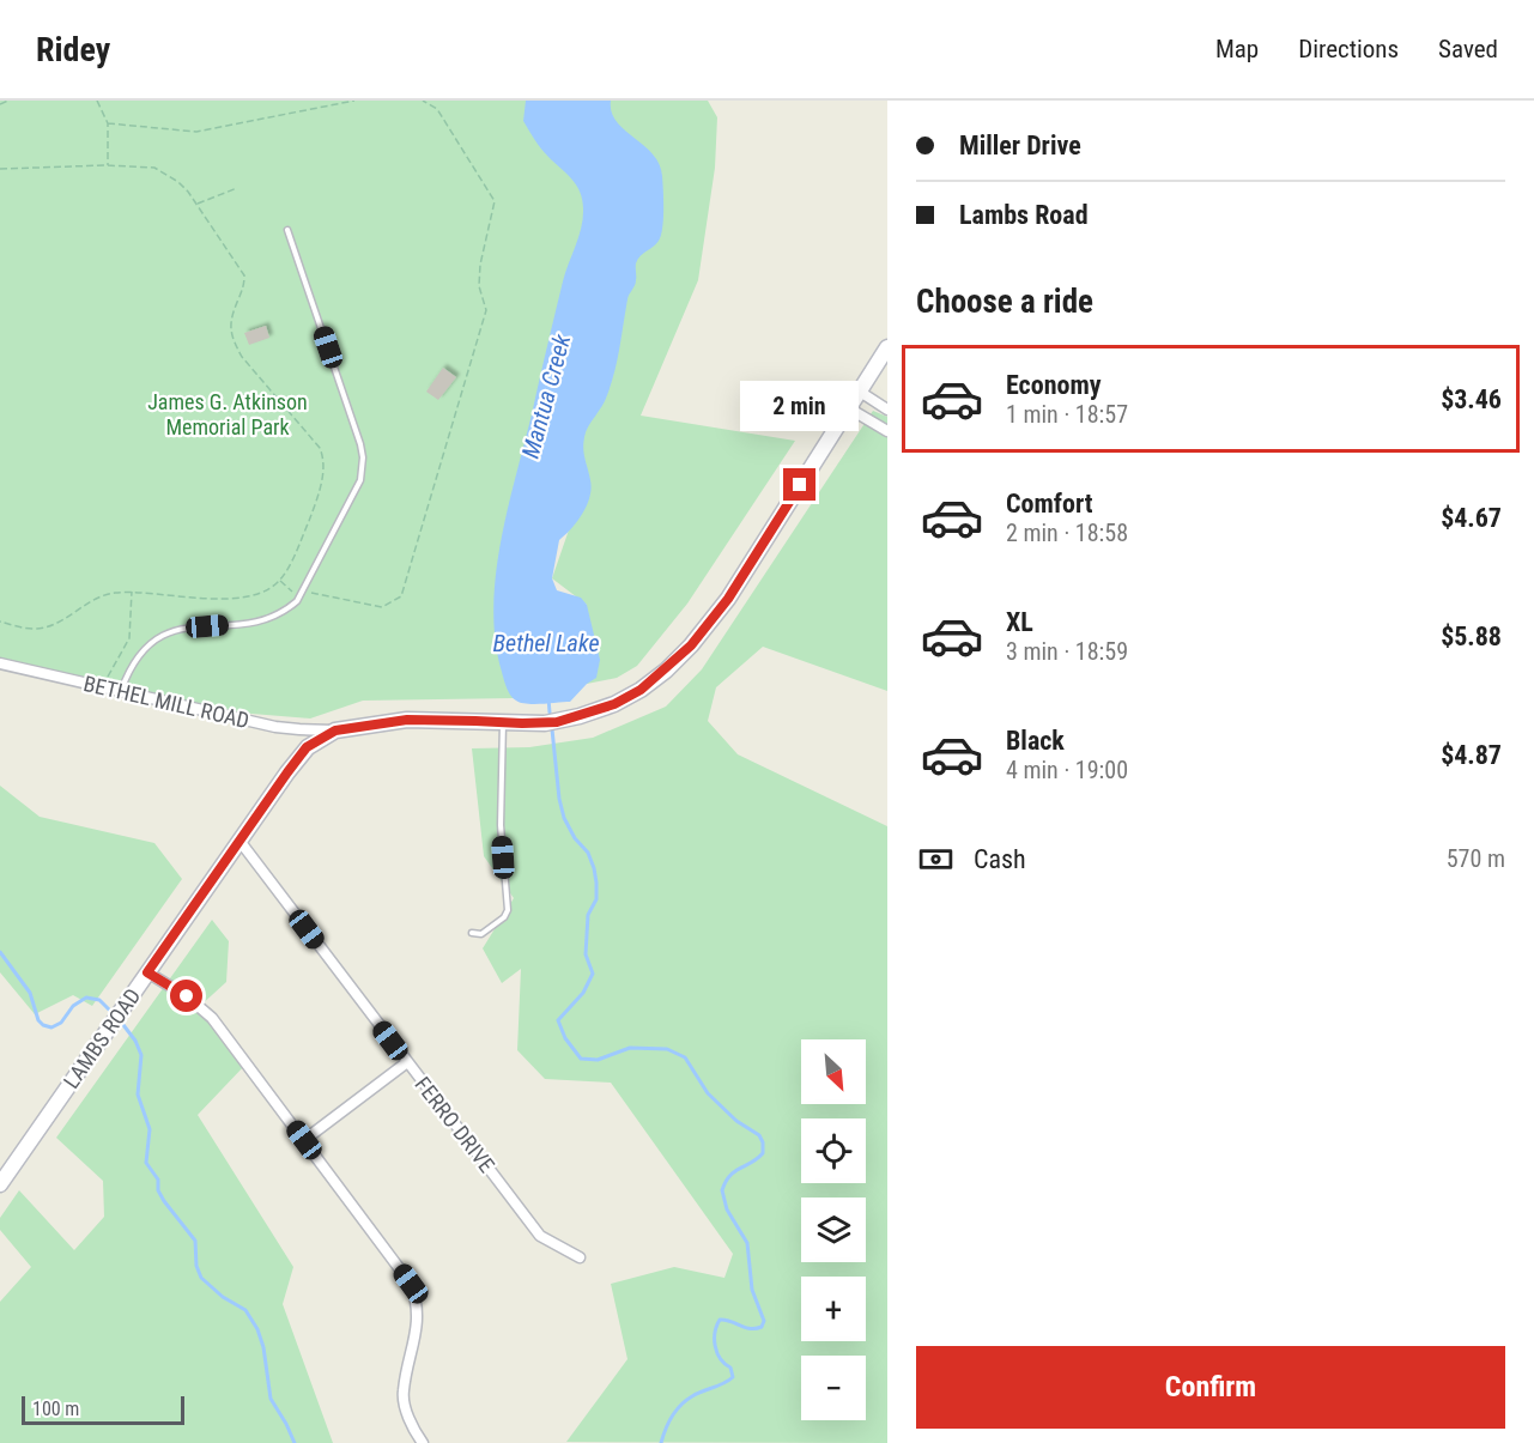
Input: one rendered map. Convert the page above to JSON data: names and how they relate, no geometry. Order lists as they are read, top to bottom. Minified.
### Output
{"streets":{"main road":["LAMBS ROAD"],"street":["BETHEL MILL ROAD","FERRO DRIVE"]},"crossings":[["BETHEL MILL ROAD","LAMBS ROAD"],["LAMBS ROAD","FERRO DRIVE"]],"water":["Mantua Creek","Bethel Lake"],"parks":["James G. Atkinson Memorial Park"],"scale_bar":"100 m","north":"bottom right","page":{"header":"Ridey","nav":["Map","Directions","Saved"],"banner":["Miller Drive","Lambs Road"],"heading":"Choose a ride","list":[{"name":"Economy","note":"1 min · 18:57","value":"$3.46"},{"name":"Comfort","note":"2 min · 18:58","value":"$4.67"},{"name":"XL","note":"3 min · 18:59","value":"$5.88"},{"name":"Black","note":"4 min · 19:00","value":"$4.87"}],"bubble":"2 min","pay":["Cash","570 m"],"map_buttons":["+","−"],"buttons":"Confirm","scale":"100 m"}}
